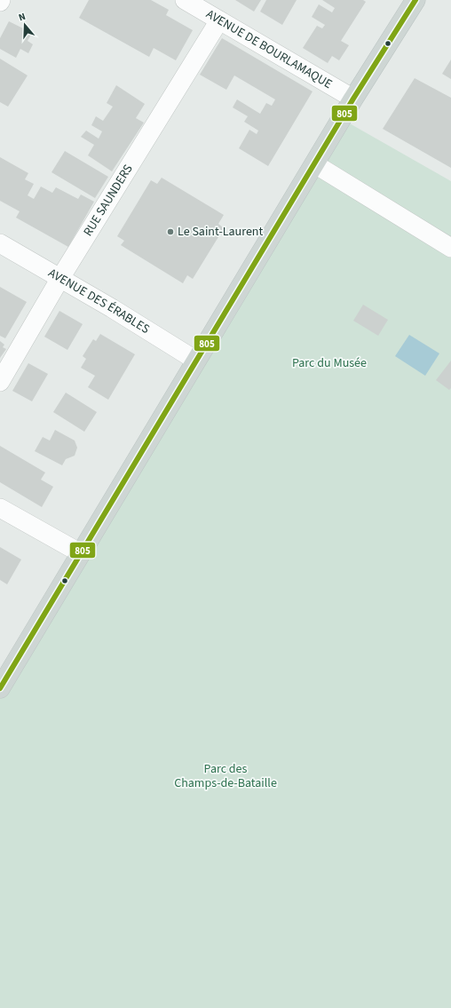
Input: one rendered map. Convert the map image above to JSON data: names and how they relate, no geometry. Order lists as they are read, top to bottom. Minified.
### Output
{"streets":{"street":["AVENUE DE BOURLAMAQUE","RUE SAUNDERS","AVENUE DES ÉRABLES"]},"crossings":[["AVENUE DE BOURLAMAQUE","RUE SAUNDERS"],["RUE SAUNDERS","AVENUE DES ÉRABLES"]],"parks":["Parc du Musée","Parc des Champs-de-Bataille"],"places":["Le Saint-Laurent"],"lines":["transit line 805"],"north":"top"}
